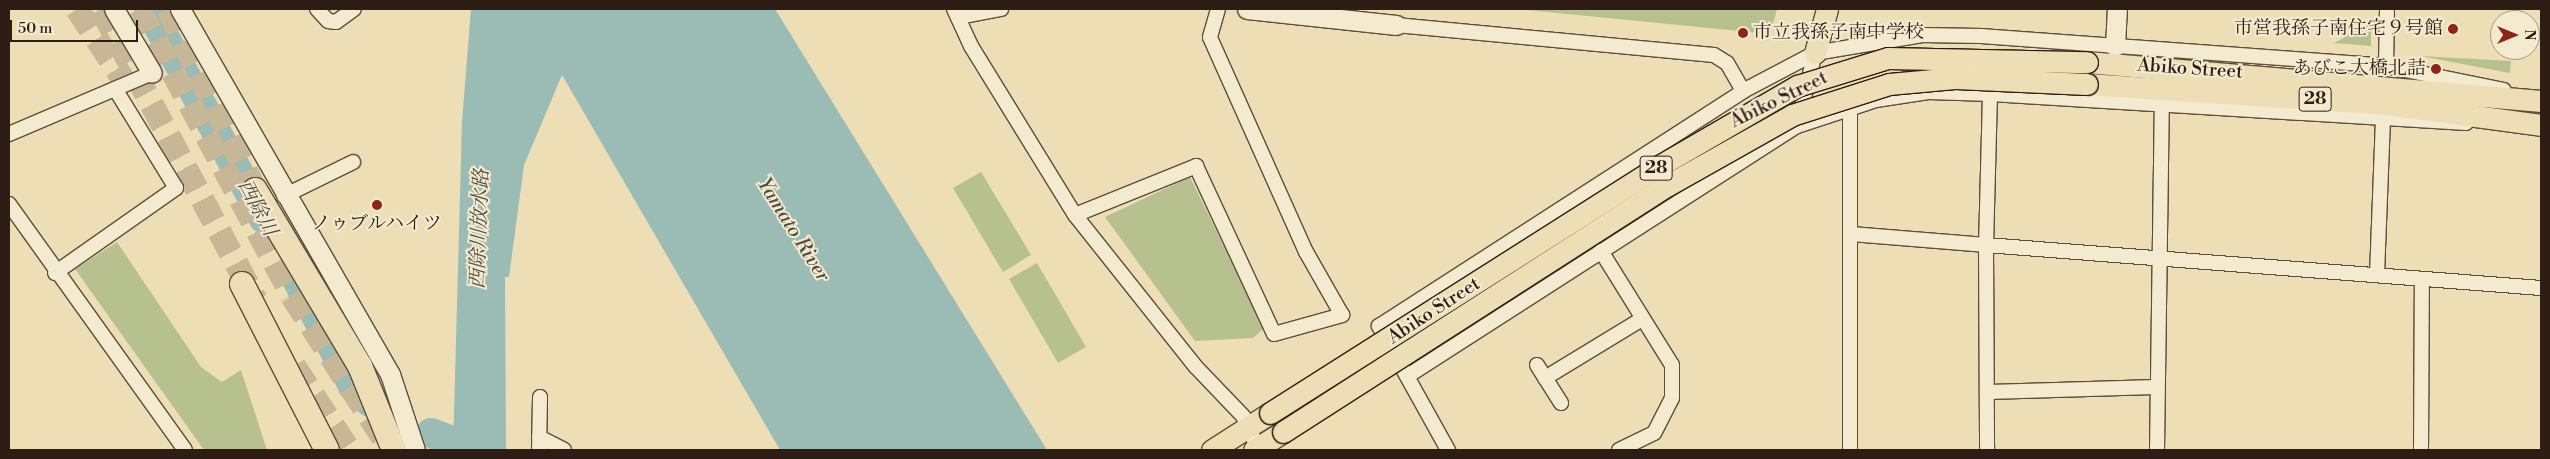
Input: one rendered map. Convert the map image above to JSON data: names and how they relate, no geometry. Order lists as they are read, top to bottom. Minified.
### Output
{"streets":{"main road":["Abiko Street","28"]},"crossings":[["Abiko Street","28"]],"water":["西除川","西除川放水路","Yamato River"],"places":["市営我孫子南住宅９号館","市立我孫子南中学校","あびこ大橋北詰","ノゥブルハイツ"],"scale_bar":"50 m","north":"right"}
